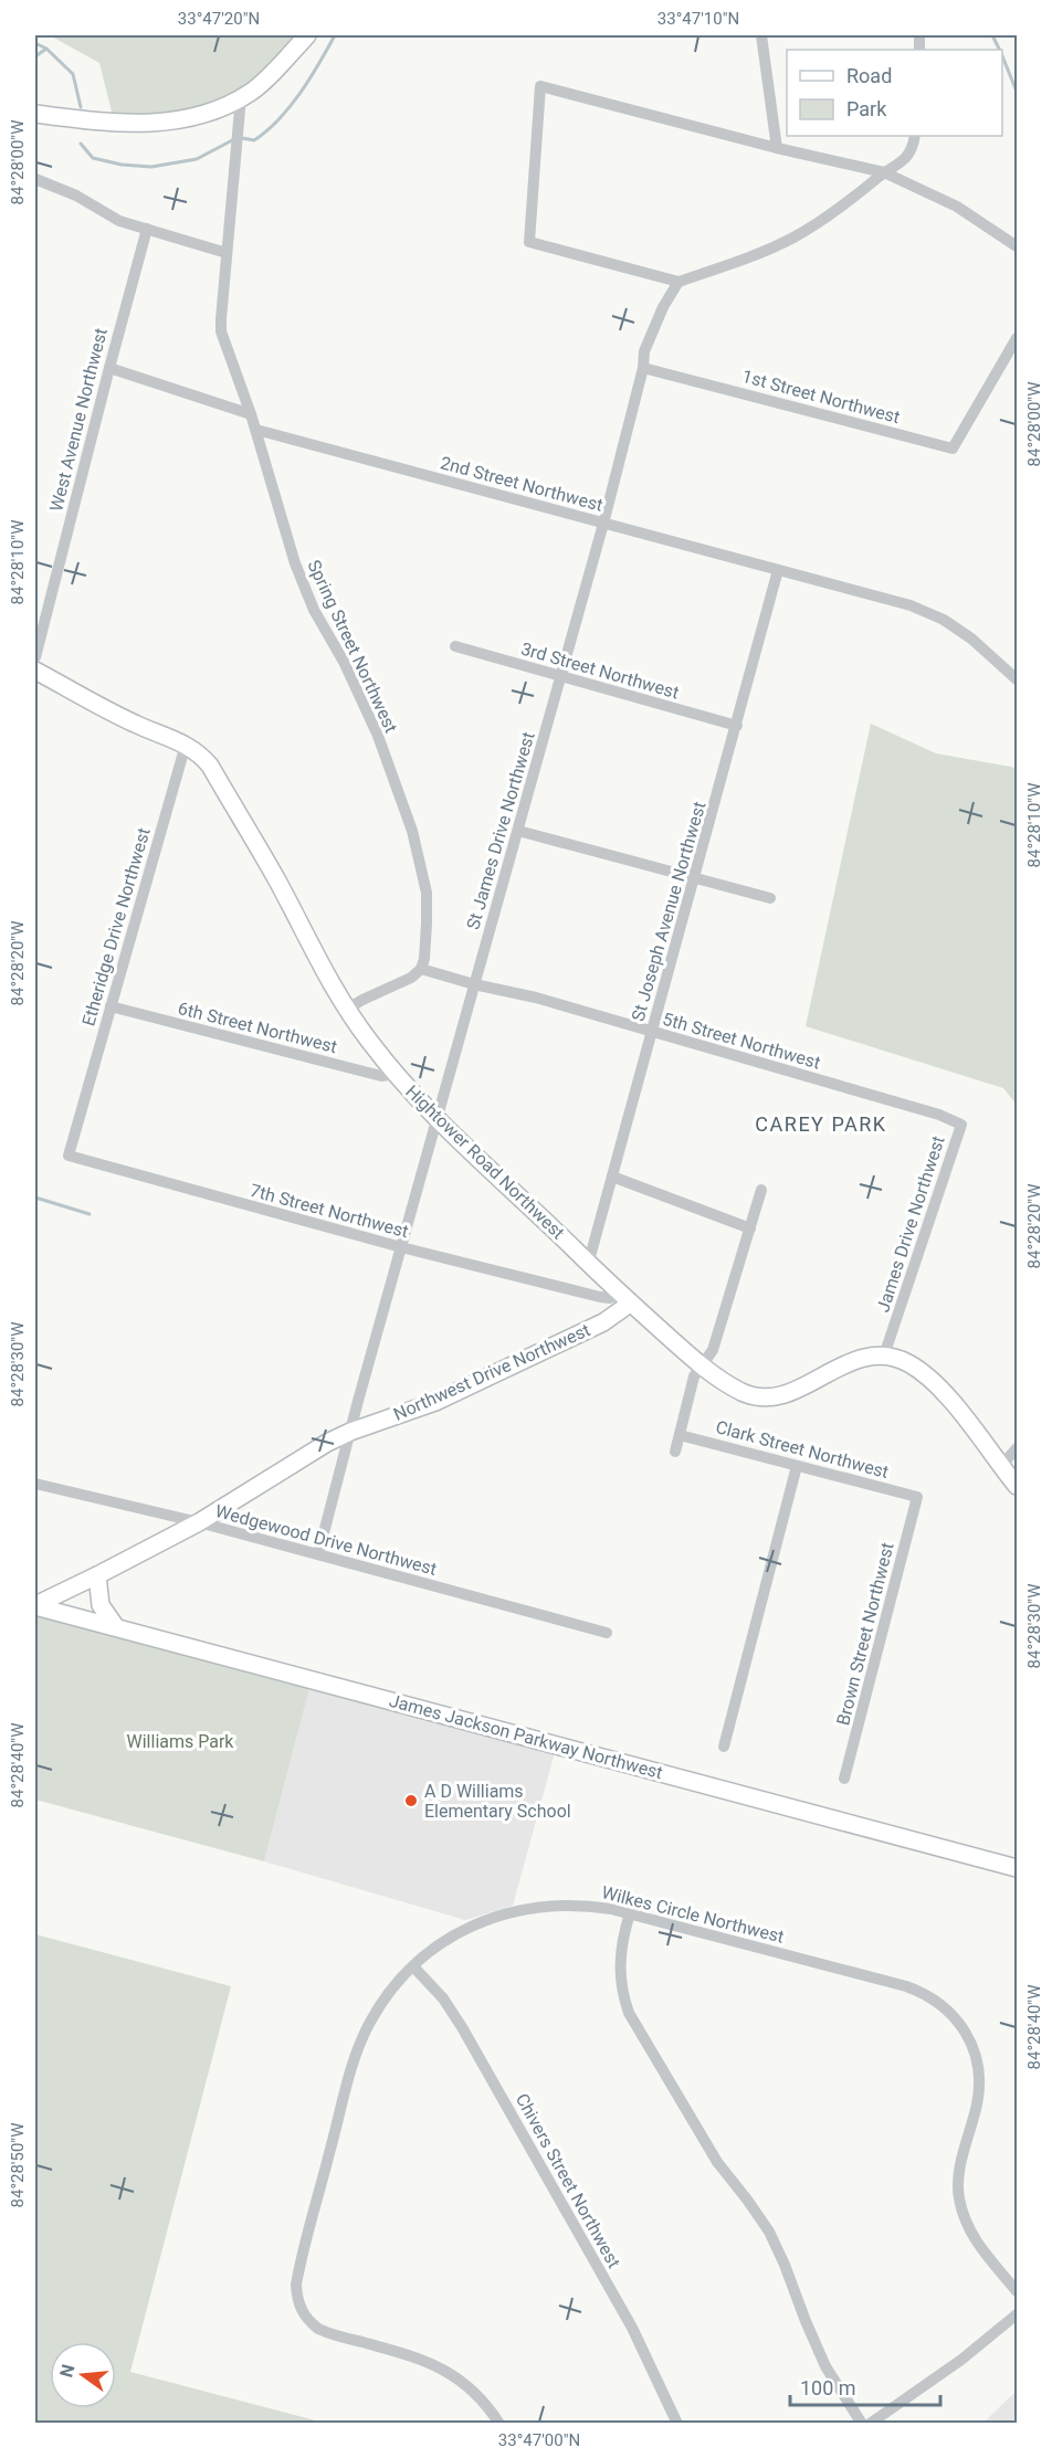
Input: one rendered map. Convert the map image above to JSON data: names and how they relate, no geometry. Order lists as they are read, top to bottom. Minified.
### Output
{"streets":{"street":["1st Street Northwest","West Avenue Northwest","2nd Street Northwest","Spring Street Northwest","3rd Street Northwest","St James Drive Northwest","St Joseph Avenue Northwest","Etheridge Drive Northwest","6th Street Northwest","5th Street Northwest","Hightower Road Northwest","7th Street Northwest","James Drive Northwest","Northwest Drive Northwest","Clark Street Northwest","Wedgewood Drive Northwest","Brown Street Northwest","James Jackson Parkway Northwest","Wilkes Circle Northwest","Chivers Street Northwest"]},"crossings":[["1st Street Northwest","St James Drive Northwest"],["2nd Street Northwest","Spring Street Northwest"],["2nd Street Northwest","St James Drive Northwest"],["2nd Street Northwest","St Joseph Avenue Northwest"],["Spring Street Northwest","5th Street Northwest"],["3rd Street Northwest","St James Drive Northwest"],["3rd Street Northwest","St Joseph Avenue Northwest"],["St James Drive Northwest","5th Street Northwest"],["St James Drive Northwest","Hightower Road Northwest"],["St James Drive Northwest","7th Street Northwest"],["St James Drive Northwest","Northwest Drive Northwest"],["St James Drive Northwest","Wedgewood Drive Northwest"],["St Joseph Avenue Northwest","5th Street Northwest"],["St Joseph Avenue Northwest","Hightower Road Northwest"],["Etheridge Drive Northwest","6th Street Northwest"],["Etheridge Drive Northwest","Hightower Road Northwest"],["Etheridge Drive Northwest","7th Street Northwest"],["6th Street Northwest","Hightower Road Northwest"],["5th Street Northwest","James Drive Northwest"],["Hightower Road Northwest","7th Street Northwest"],["Hightower Road Northwest","James Drive Northwest"],["Hightower Road Northwest","Northwest Drive Northwest"],["7th Street Northwest","Northwest Drive Northwest"],["Northwest Drive Northwest","Wedgewood Drive Northwest"],["Northwest Drive Northwest","James Jackson Parkway Northwest"],["Clark Street Northwest","Brown Street Northwest"],["Wilkes Circle Northwest","Chivers Street Northwest"]],"districts":["CAREY PARK"],"parks":["Williams Park"],"places":["A D Williams Elementary School"],"legend":["Road","Park"],"scale_bar":"100 m","north":"left","coordinates":["33°47'20\"N","33°47'10\"N","84°28'00\"W","84°28'10\"W","84°28'20\"W","84°28'30\"W","84°28'40\"W","84°28'50\"W","33°47'00\"N"]}
